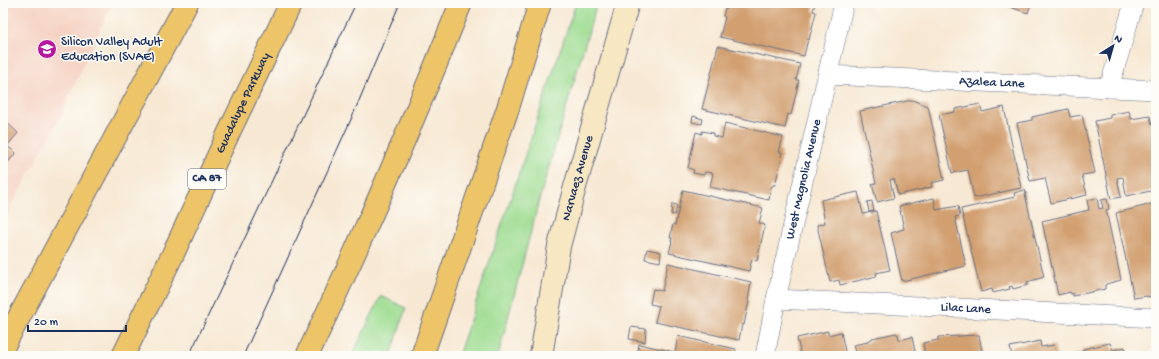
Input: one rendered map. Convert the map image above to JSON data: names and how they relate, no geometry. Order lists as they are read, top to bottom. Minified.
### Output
{"streets":{"highway":["Guadalupe Parkway","CA 87"],"main road":["Narvaez Avenue"],"lane":["Azalea Lane","West Magnolia Avenue","Lilac Lane"]},"crossings":[["Azalea Lane","West Magnolia Avenue"],["West Magnolia Avenue","Lilac Lane"]],"places":{"school or university":["Silicon Valley Adult Education (SVAE)"]},"scale_bar":"20 m","north":"top right"}
